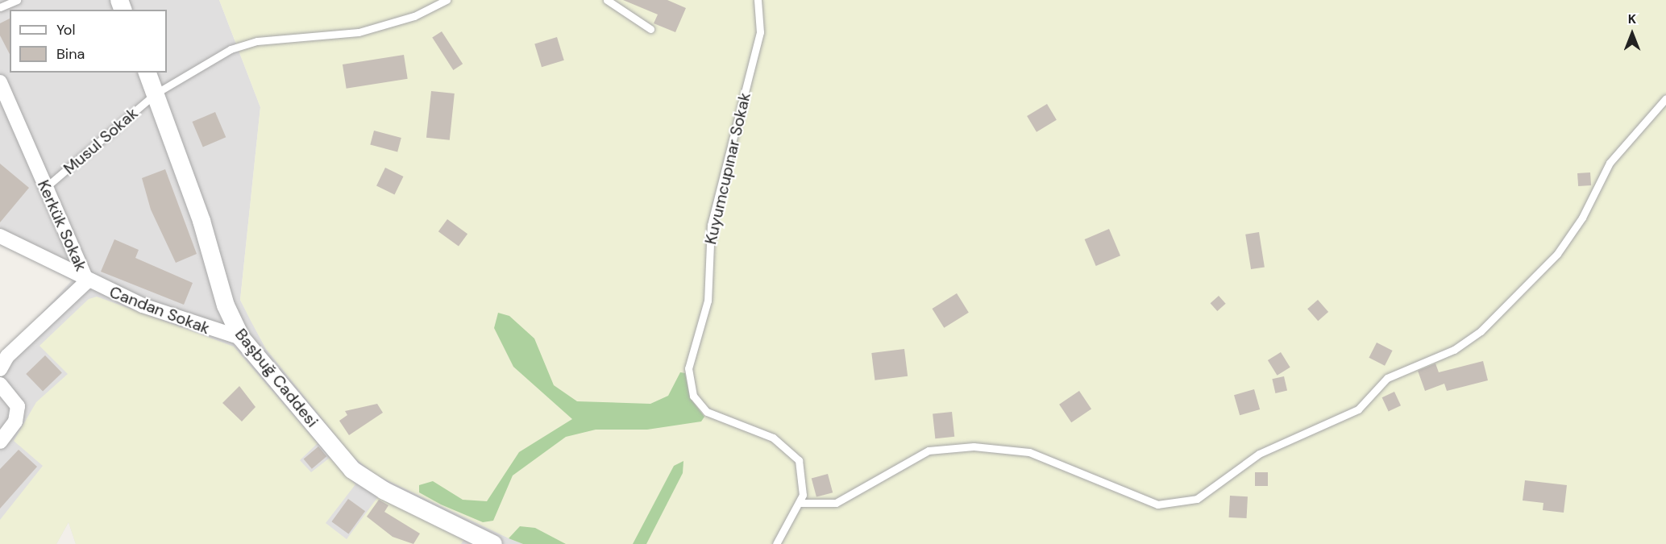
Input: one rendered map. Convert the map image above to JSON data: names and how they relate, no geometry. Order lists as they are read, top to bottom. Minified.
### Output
{"streets":{"street":["Kerkük Sokak","Candan Sokak","Başbuğ Caddesi"],"lane":["Musul Sokak","Kuyumcupınar Sokak"]},"crossings":[["Musul Sokak","Kerkük Sokak"],["Musul Sokak","Başbuğ Caddesi"],["Kerkük Sokak","Candan Sokak"],["Candan Sokak","Başbuğ Caddesi"]],"legend":["Yol","Bina"],"north":"top"}
